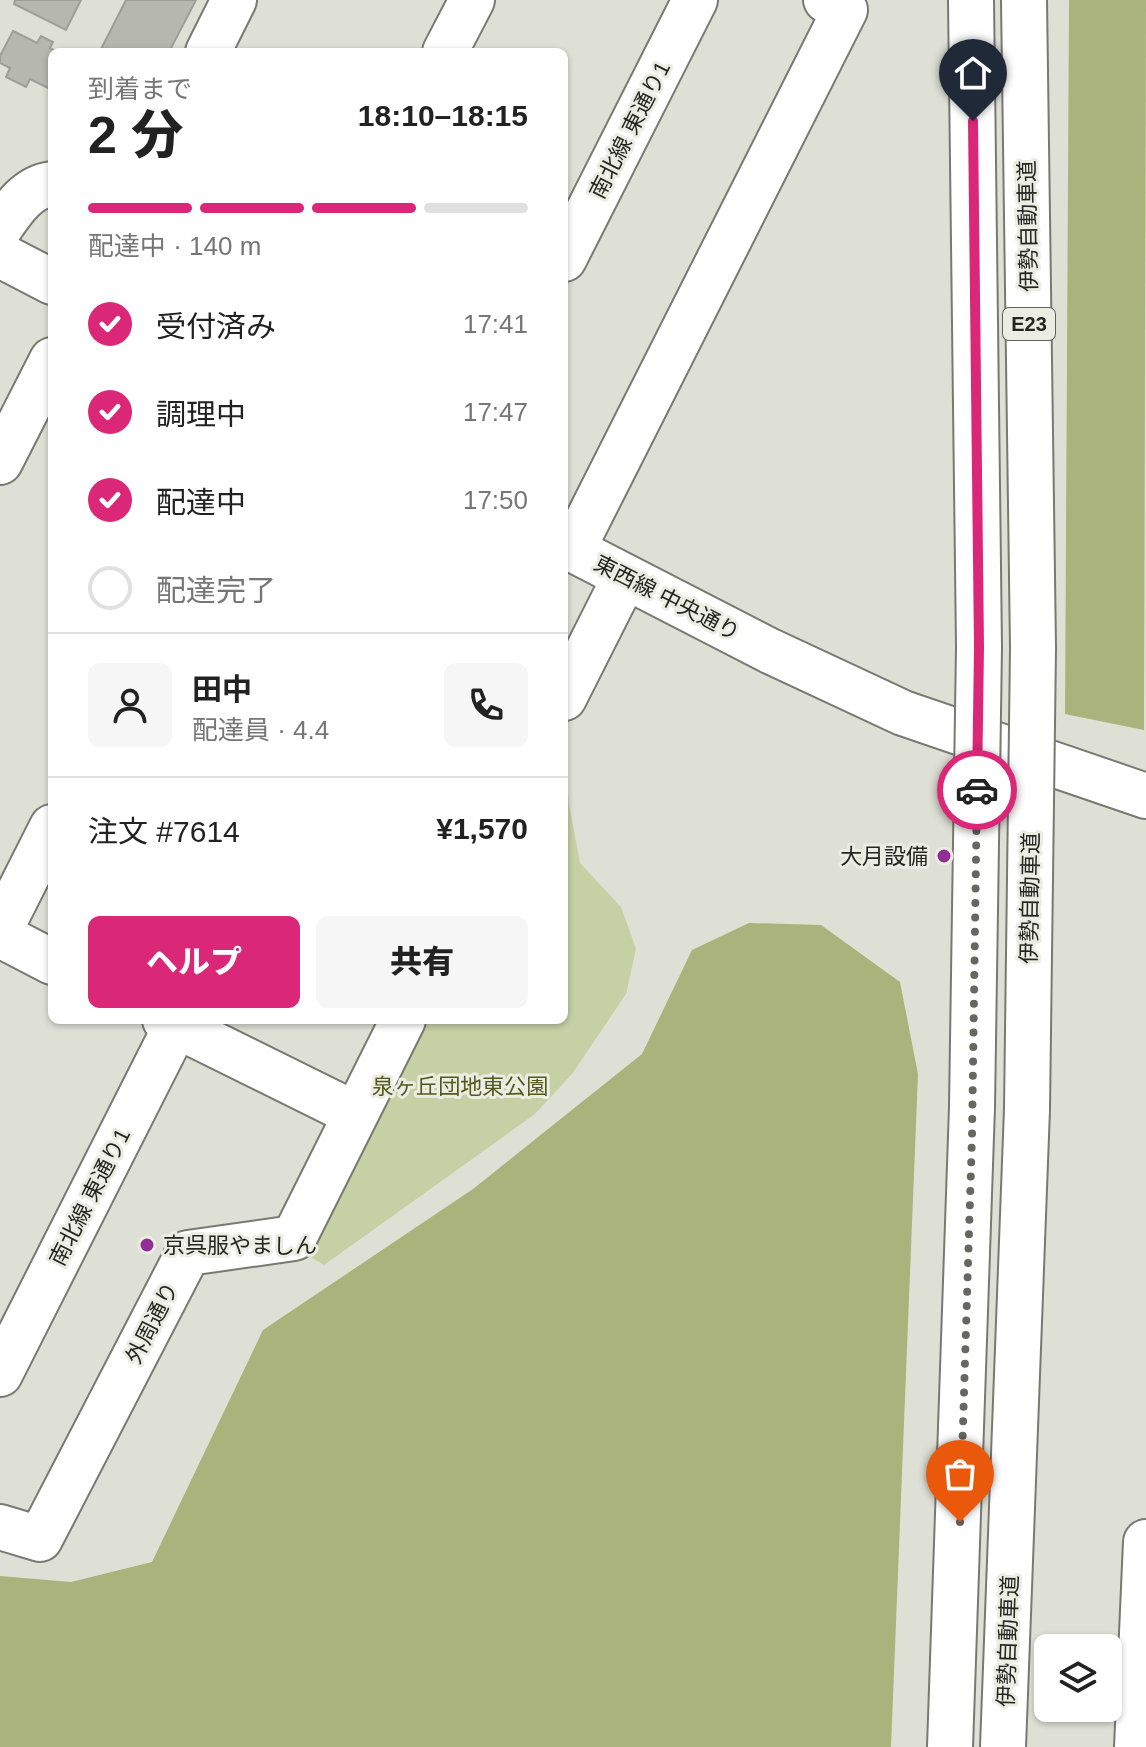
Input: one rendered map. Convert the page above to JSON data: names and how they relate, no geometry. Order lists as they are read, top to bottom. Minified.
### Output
{"streets":{"main road":["南北線 東通り1","伊勢自動車道","E23","東西線 中央通り","外周通り"]},"parks":["泉ヶ丘団地東公園"],"places":["大月設備","京呉服やましん"],"page":{"heading":["2 分","到着まで","18:10–18:15"],"panel":["田中","配達員 · 4.4","注文 #7614","¥1,570"],"bar":"配達中 · 140 m","list":[["受付済み","17:41"],["調理中","17:47"],["配達中","17:50"],"配達完了"],"buttons":["ヘルプ","共有"]}}
